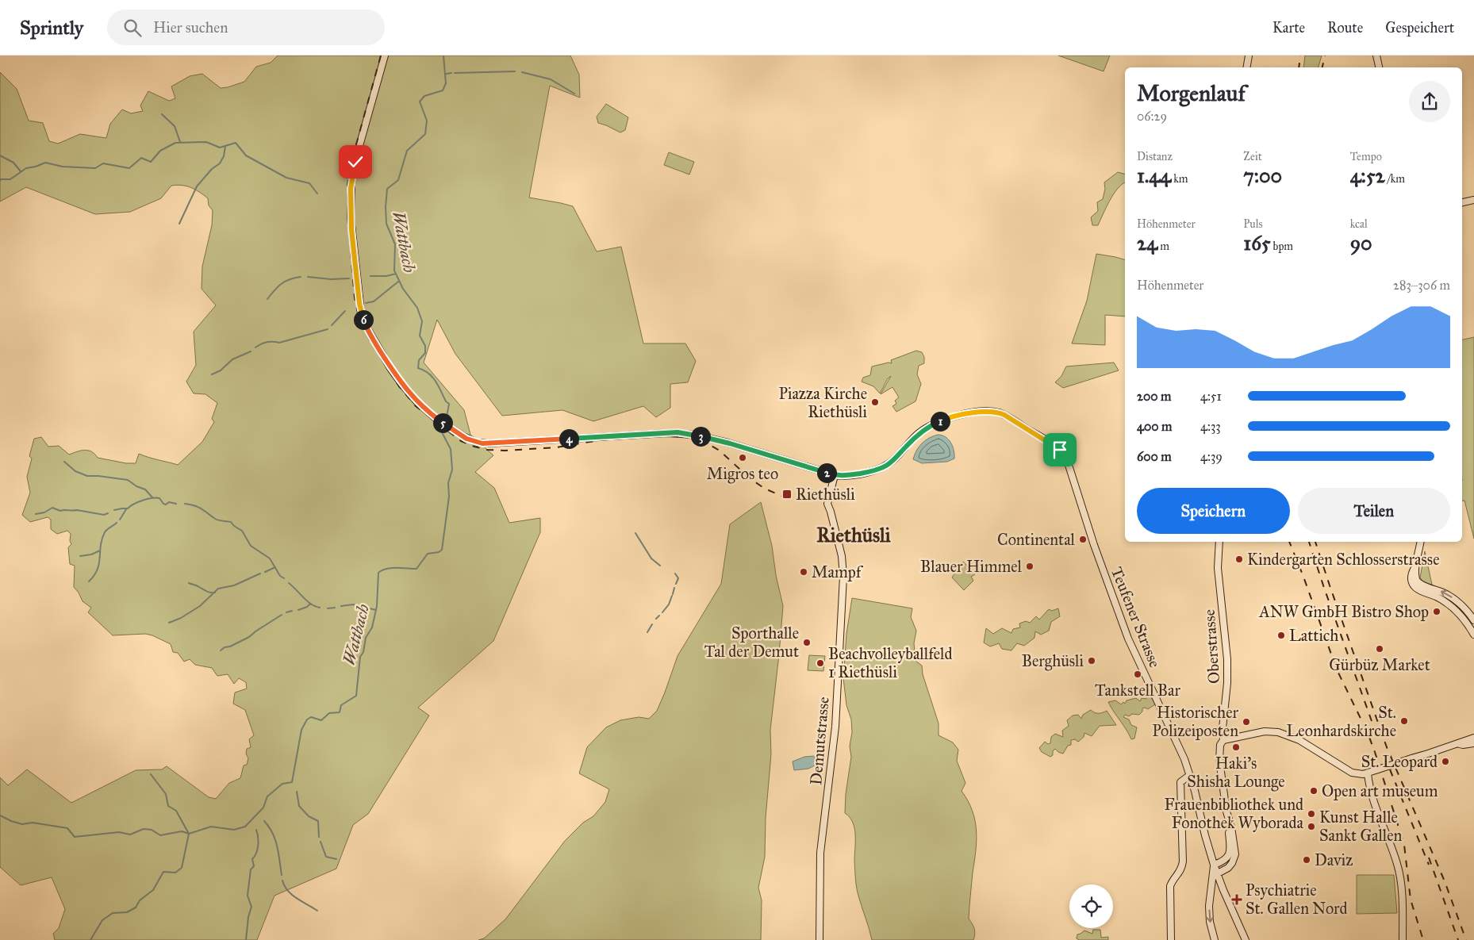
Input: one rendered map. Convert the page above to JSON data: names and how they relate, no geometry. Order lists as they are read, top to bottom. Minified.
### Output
{"streets":{"main road":["Teufener Strasse","Oberstrasse","Demutstrasse"]},"crossings":[["Teufener Strasse","Oberstrasse"],["Teufener Strasse","Demutstrasse"]],"districts":["Riethüsli"],"water":["Wattbach"],"places":{"other":["Piazza Kirche Riethüsli","Migros teo","Continental","Kindergarten Schlosserstrasse","Blauer Himmel","Mampf","ANW GmbH Bistro Shop","Lattich","Sporthalle Tal der Demut","Gürbüz Market","Berghüsli","Beachvolleyballfeld 1 Riethüsli","Tankstell Bar","St. Leonhardskirche","Historischer Polizeiposten","Haki's Shisha Lounge","St. Leopard","Open art museum","Frauenbibliothek und Fonothek Wyborada","Kunst Halle Sankt Gallen","Daviz"],"transit":["Riethüsli"],"health":["Psychiatrie St. Gallen Nord"]},"page":{"header":"Sprintly","search":"Hier suchen","nav":["Karte","Route","Gespeichert"],"heading":["Morgenlauf","06:29"],"stats":[["Distanz","1.44 km"],["Zeit","7:00"],["Tempo","4:52 /km"],["Höhenmeter","24 m"],["Puls","165 bpm"],["kcal","90"]],"chart":["Höhenmeter","283–306 m"],"pins":["6","1","5","3","4","2"],"list":[{"name":"200 m","note":"4:51"},{"name":"400 m","note":"4:33"},{"name":"600 m","note":"4:39"}],"buttons":["Speichern","Teilen"]}}
